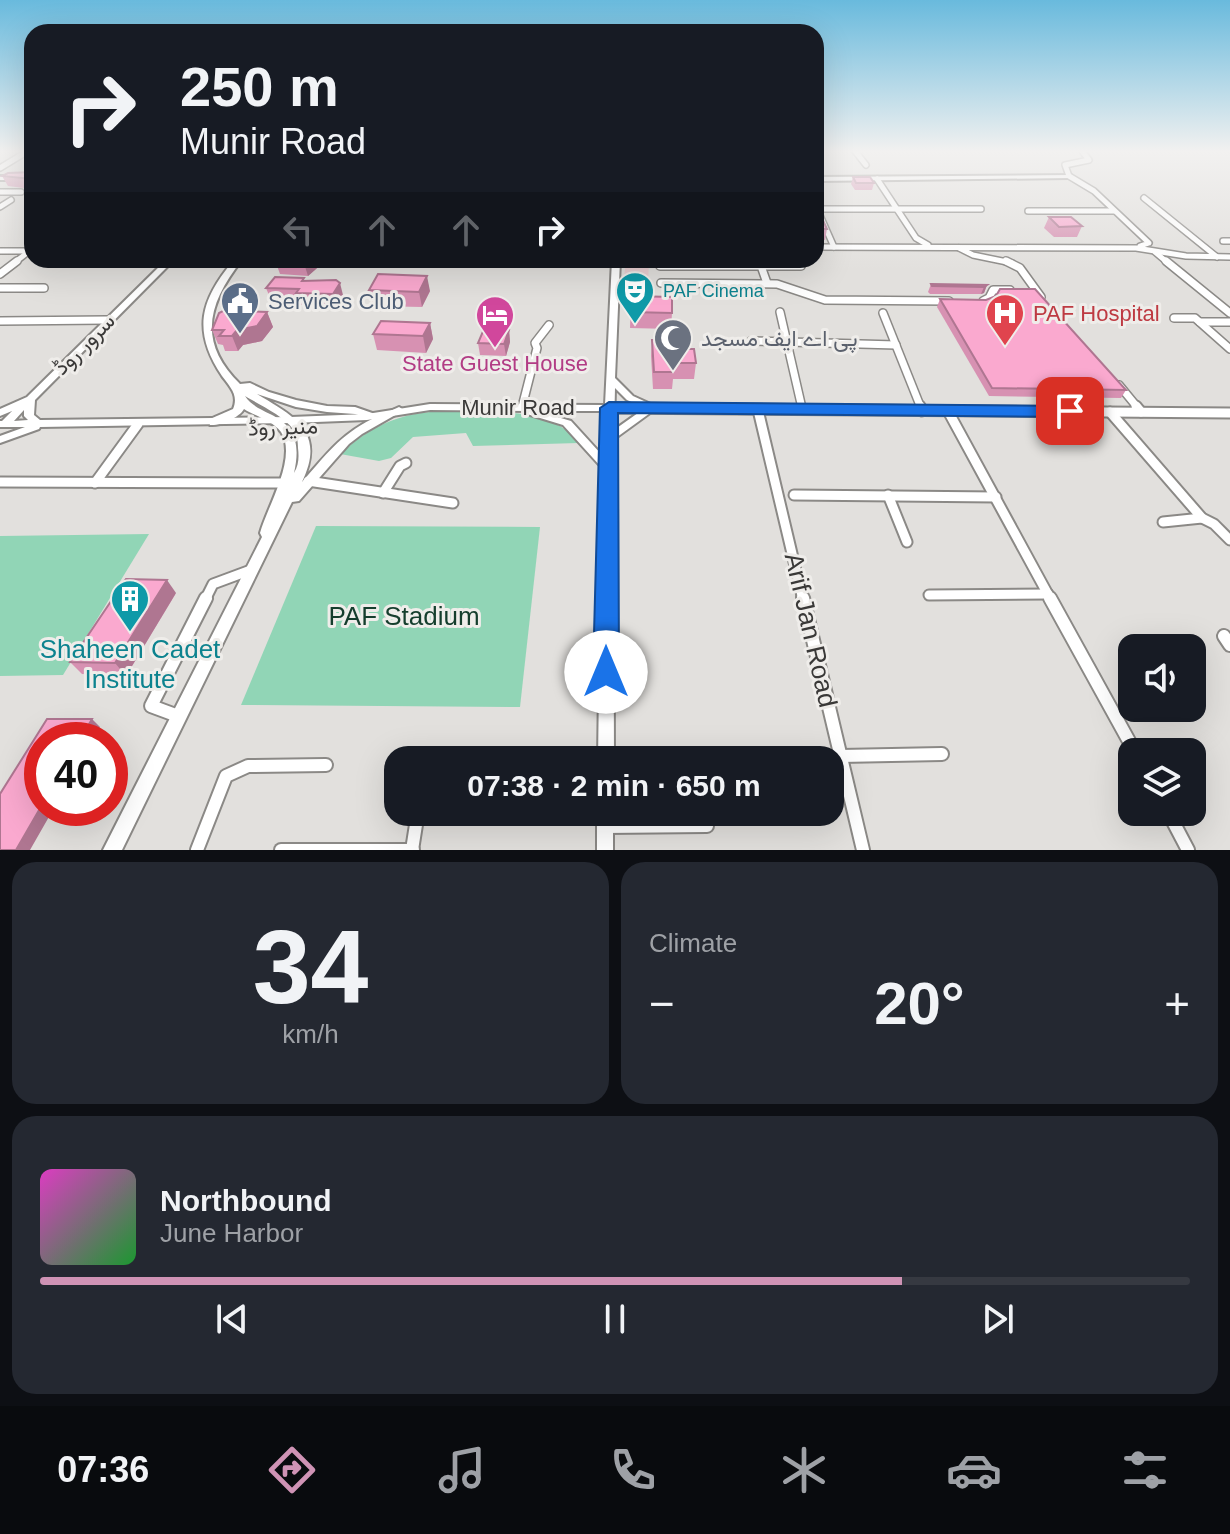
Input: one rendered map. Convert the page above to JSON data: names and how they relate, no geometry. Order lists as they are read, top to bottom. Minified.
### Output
{"streets":{"street":["سرور روڈ","Munir Road","منیر روڈ","Arif Jan Road"]},"crossings":[["Munir Road","منیر روڈ"],["Munir Road","Arif Jan Road"]],"parks":["PAF Stadium"],"places":{"theatre":["PAF Cinema"],"public building":["Services Club"],"hospital":["PAF Hospital"],"hotel":["State Guest House"],"mosque":["پی اے ایف مسجد"],"building":["Shaheen Cadet Institute"]},"page":{"turn":["250 m","Munir Road"],"limit":"40","trip":"07:38 · 2 min · 650 m","tile":[["34","km/h"],"Climate"],"heat":["−","20°","+"],"song":["Northbound","June Harbor"],"tabs":"07:36"}}
